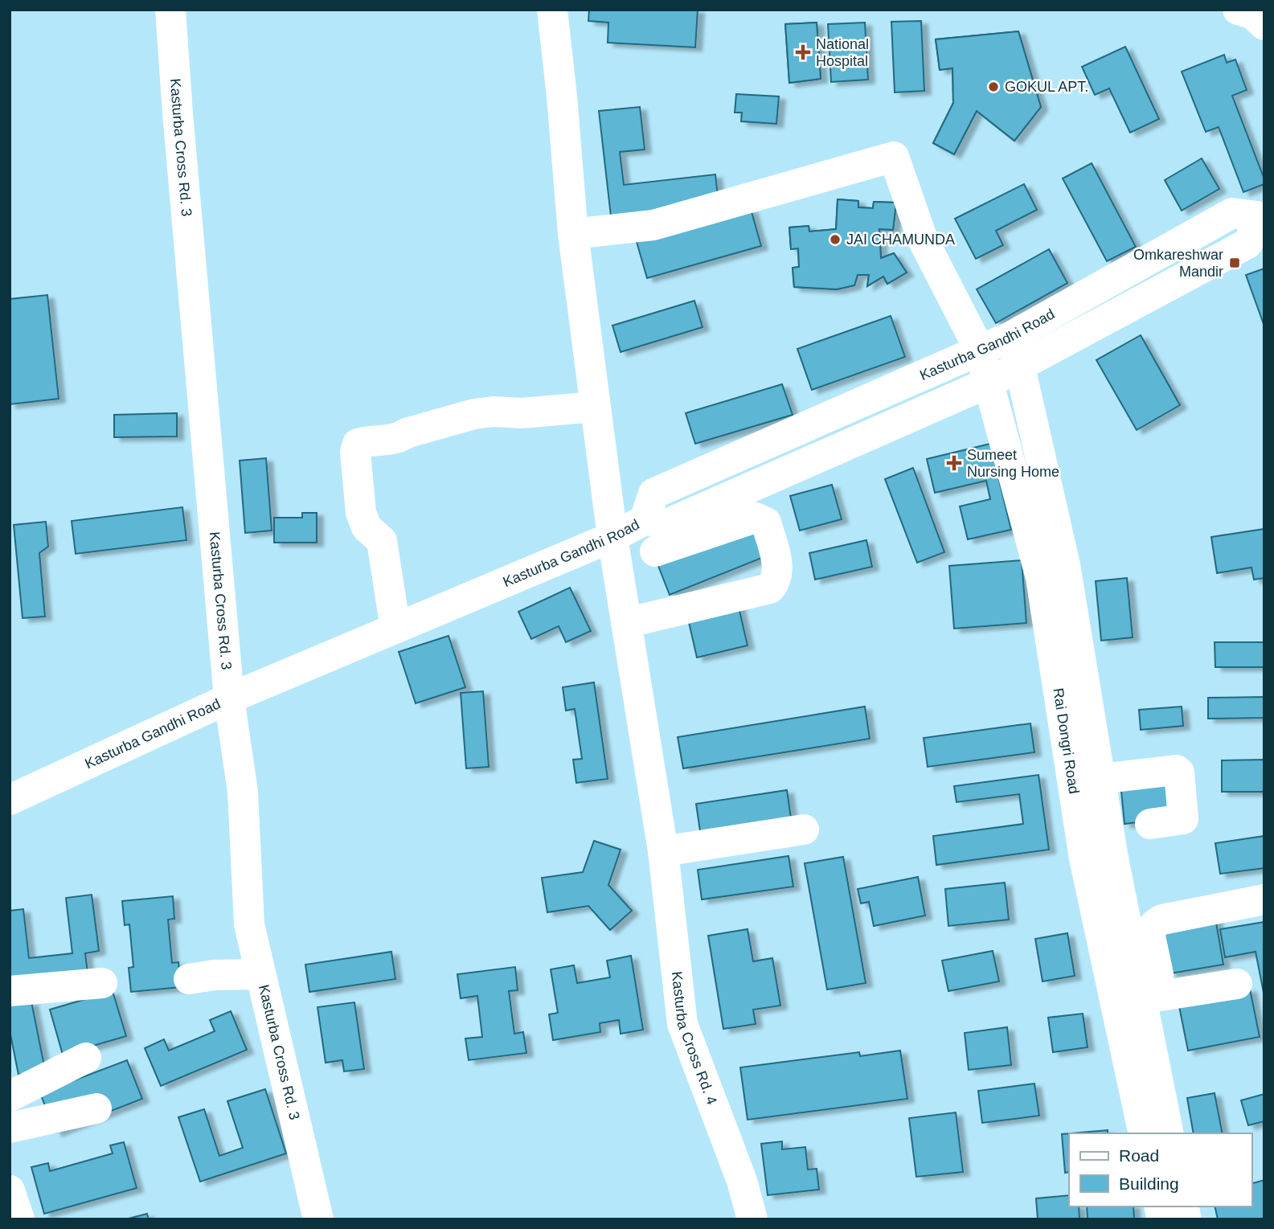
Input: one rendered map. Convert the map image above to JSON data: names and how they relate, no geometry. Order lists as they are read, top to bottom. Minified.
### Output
{"streets":{"street":["Kasturba Cross Rd. 3","Kasturba Gandhi Road","Rai Dongri Road","Kasturba Cross Rd. 4"]},"crossings":[["Kasturba Cross Rd. 3","Kasturba Gandhi Road"],["Kasturba Gandhi Road","Rai Dongri Road"],["Kasturba Gandhi Road","Kasturba Cross Rd. 4"],["Rai Dongri Road","Kasturba Cross Rd. 4"]],"places":{"health":["National Hospital","Sumeet Nursing Home"],"other":["GOKUL APT.","JAI CHAMUNDA"],"transit":["Omkareshwar Mandir"]},"legend":["Road","Building"]}
